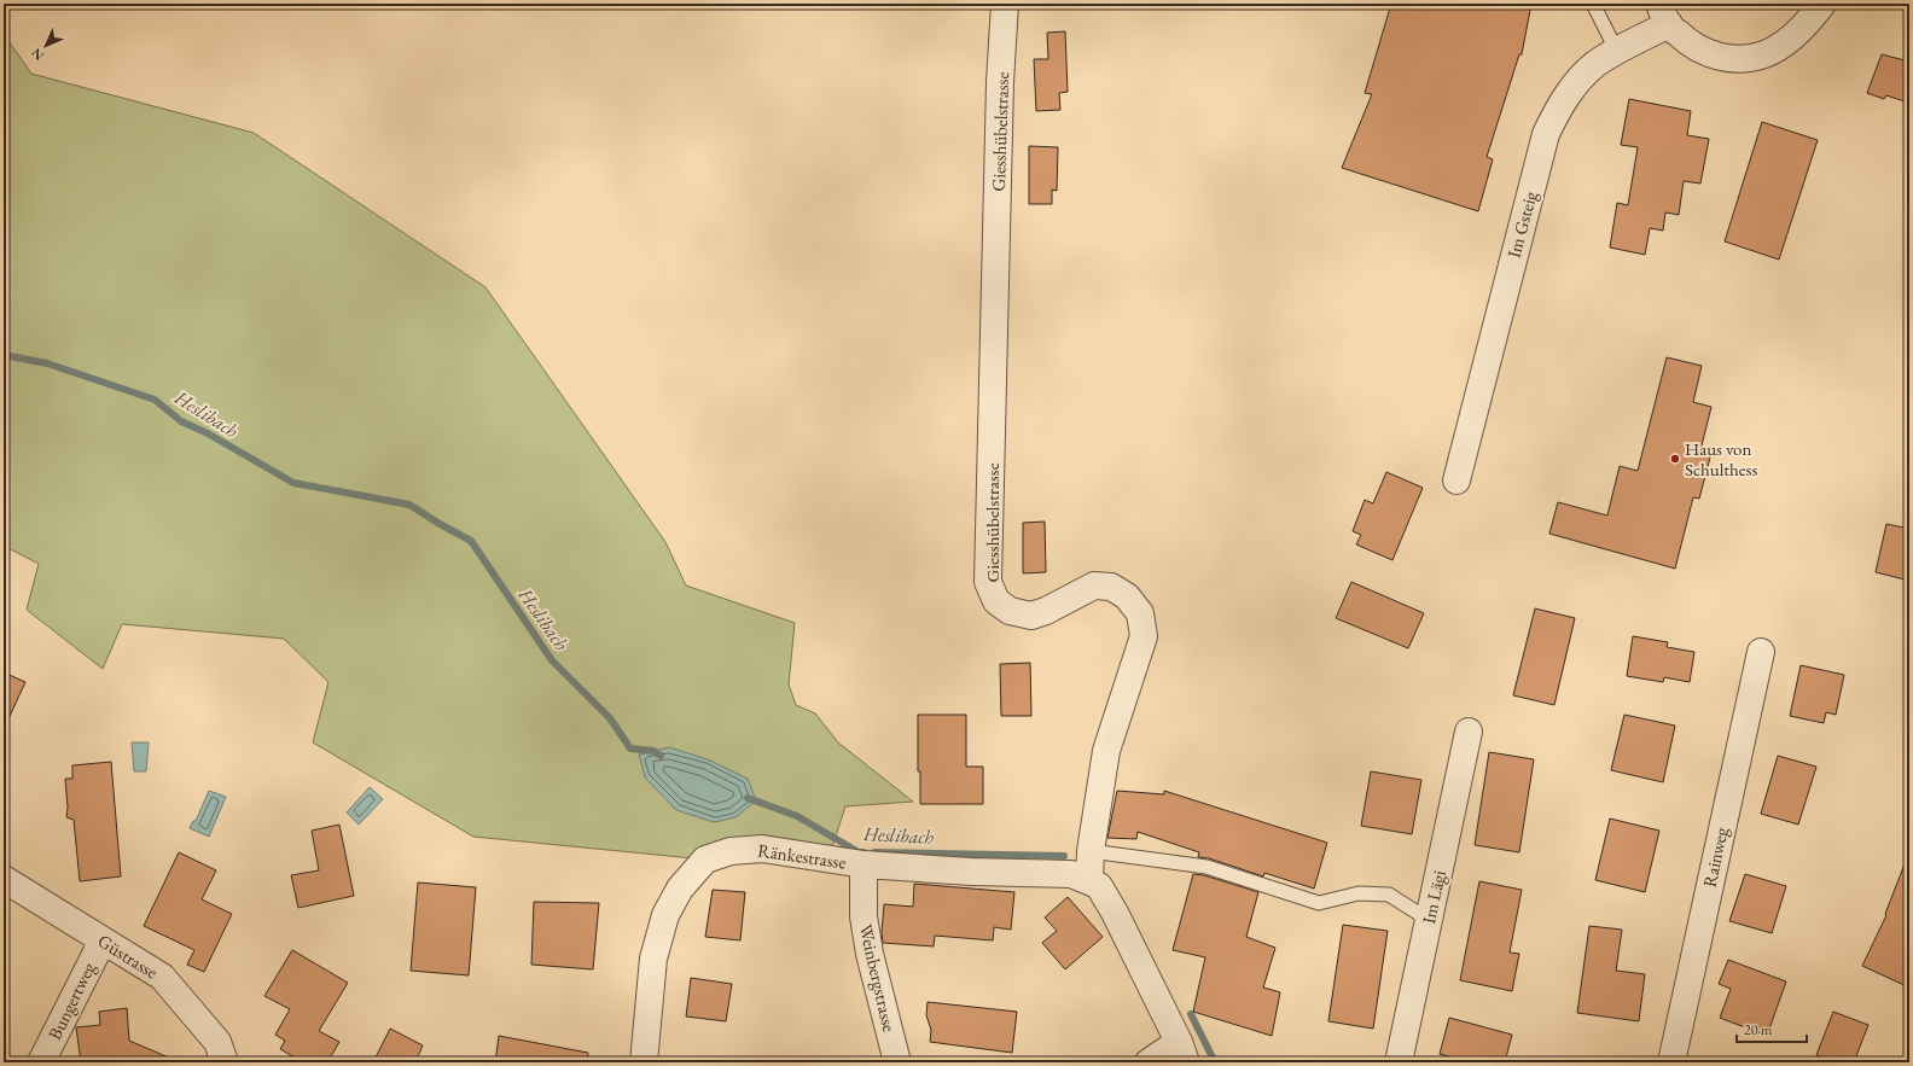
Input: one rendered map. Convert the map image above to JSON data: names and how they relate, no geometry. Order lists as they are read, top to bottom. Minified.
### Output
{"streets":{"street":["Giesshübelstrasse","Im Gsteig","Ränkestrasse","Rainweg","Im Lägi","Güstrasse","Weinbergstrasse","Bungertweg"]},"crossings":[["Giesshübelstrasse","Ränkestrasse"],["Ränkestrasse","Weinbergstrasse"],["Güstrasse","Bungertweg"]],"water":["Heslibach"],"places":["Haus von Schulthess"],"scale_bar":"20 m","north":"bottom left"}
